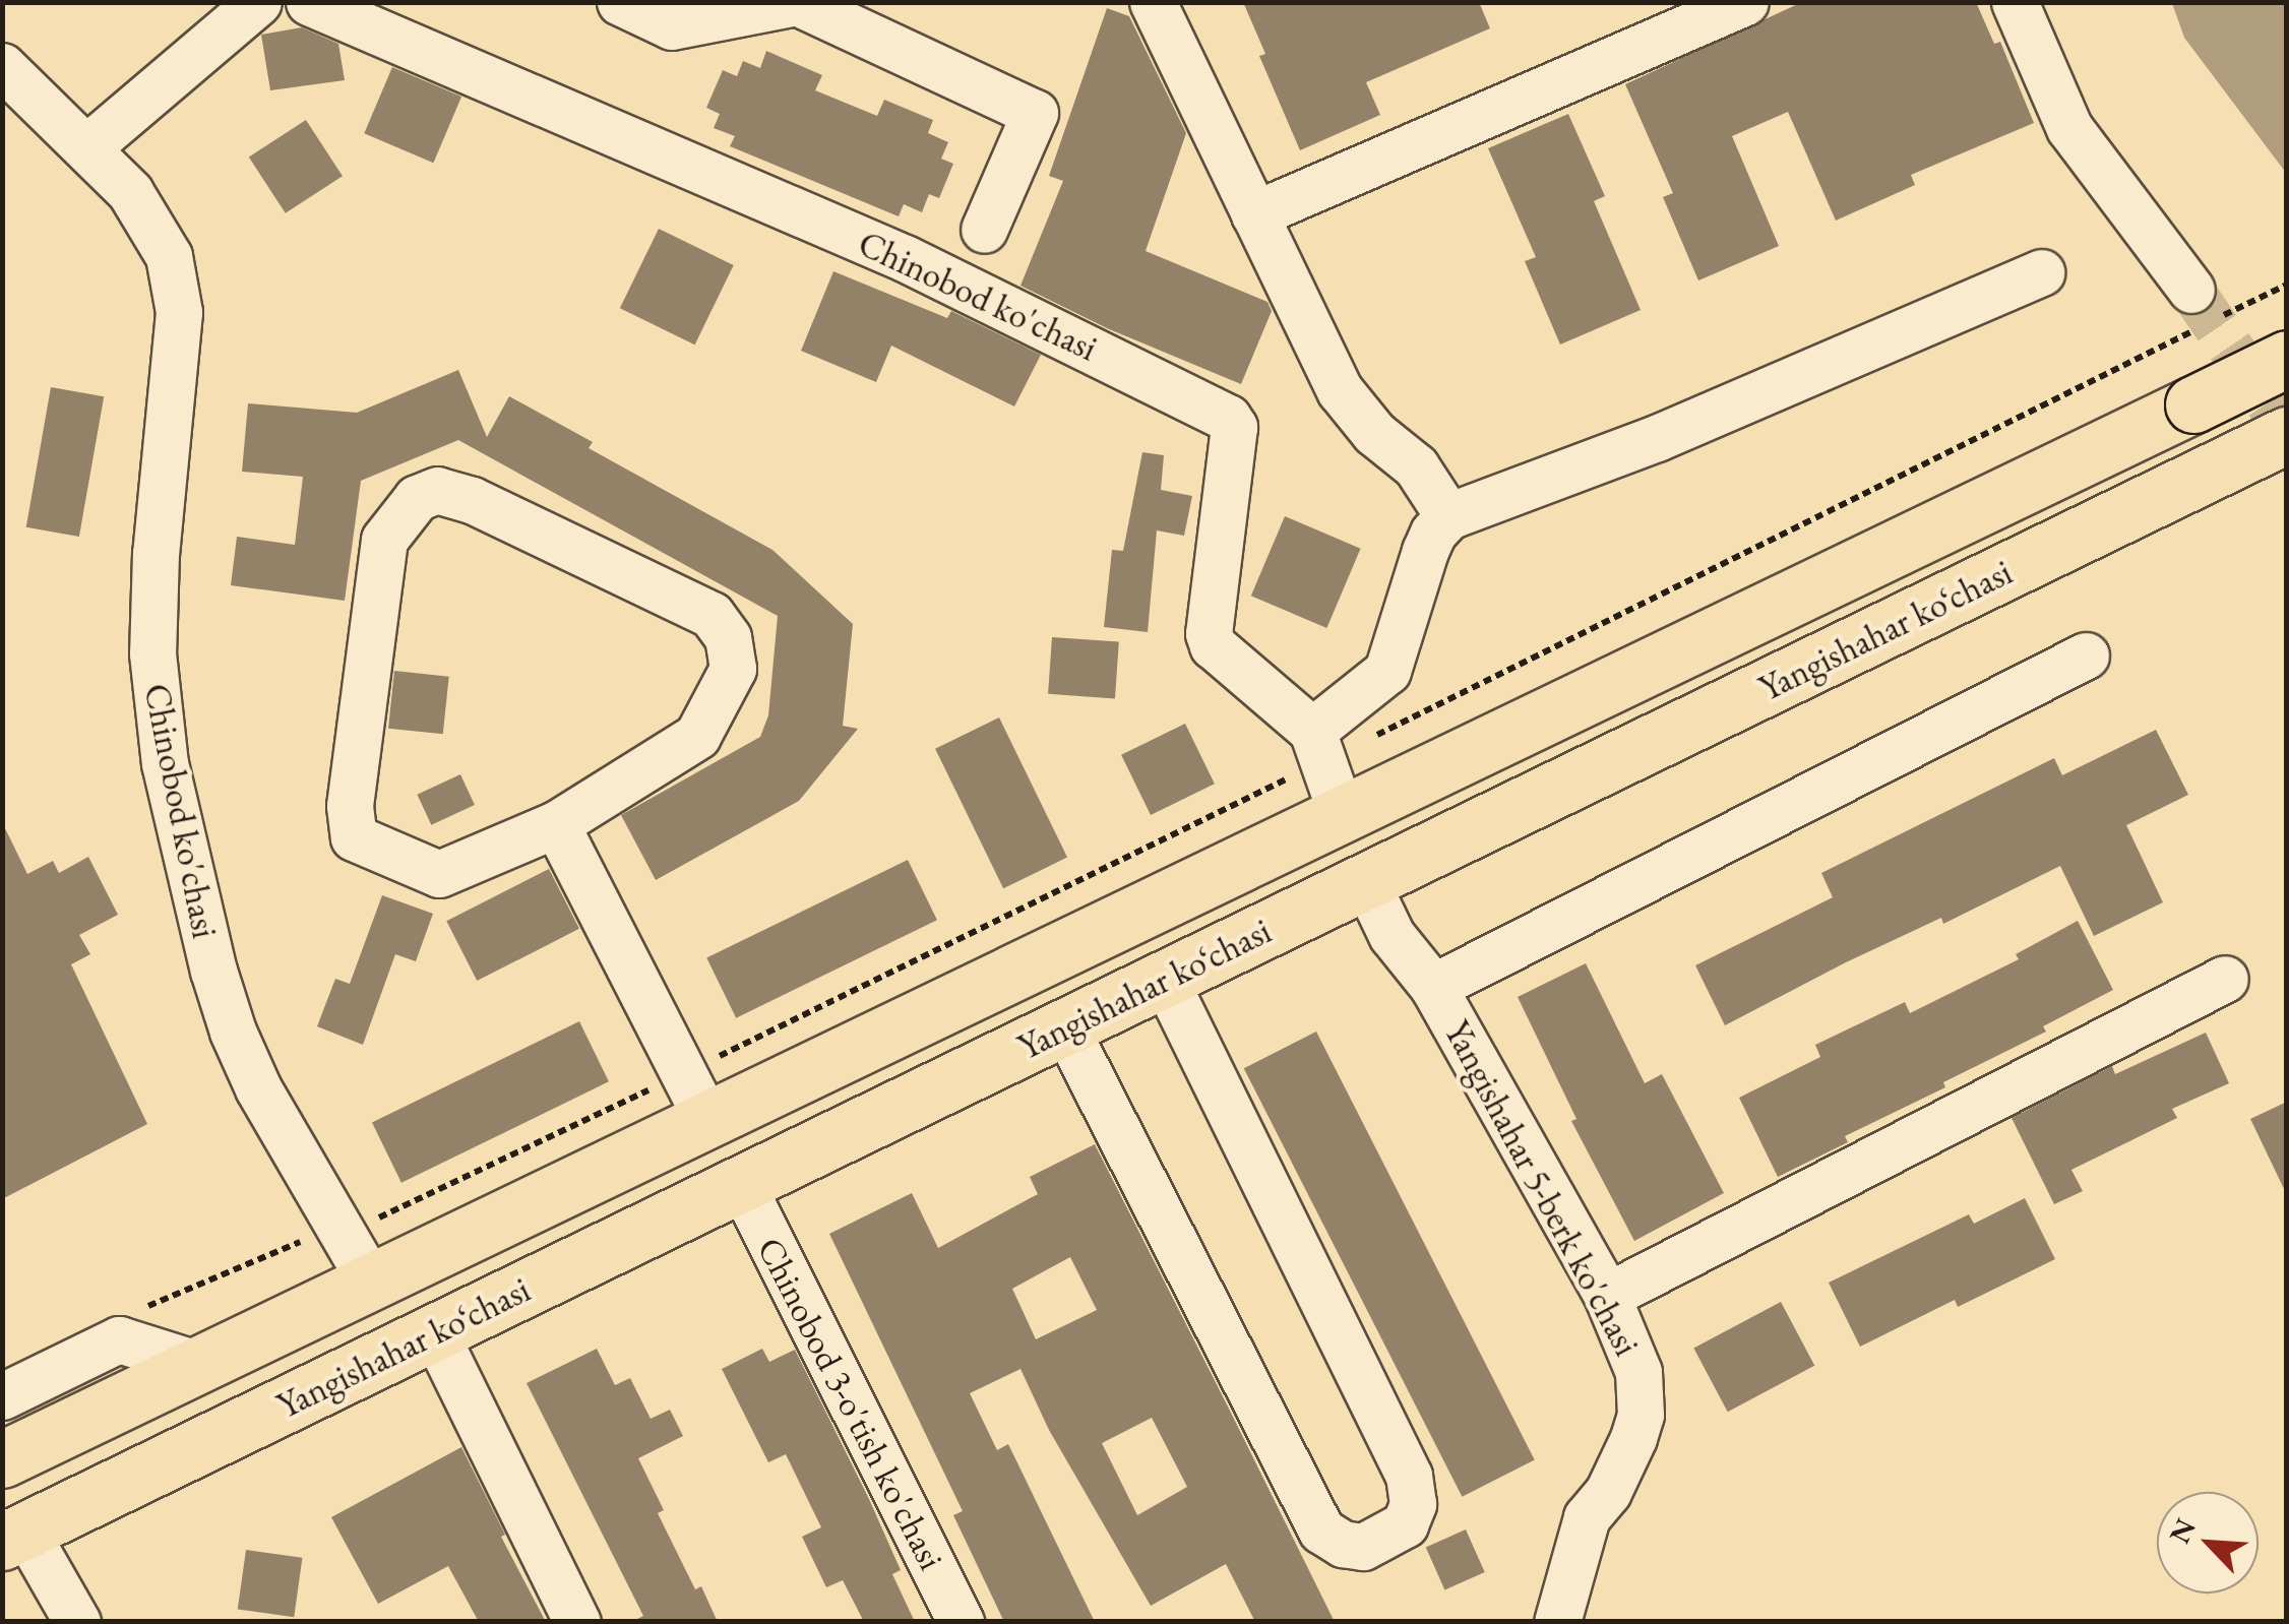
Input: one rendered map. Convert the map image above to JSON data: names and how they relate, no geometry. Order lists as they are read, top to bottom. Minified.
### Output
{"streets":{"main road":["Yangishahar ko‘chasi"],"street":["Chinobod ko'chasi","Yangishahar 5-berk ko'chasi","Chinobod 3-o'tish ko'chasi"]},"crossings":[["Chinobod ko'chasi","Yangishahar ko‘chasi"],["Yangishahar ko‘chasi","Yangishahar 5-berk ko'chasi"],["Yangishahar ko‘chasi","Chinobod 3-o'tish ko'chasi"]],"north":"top left"}
